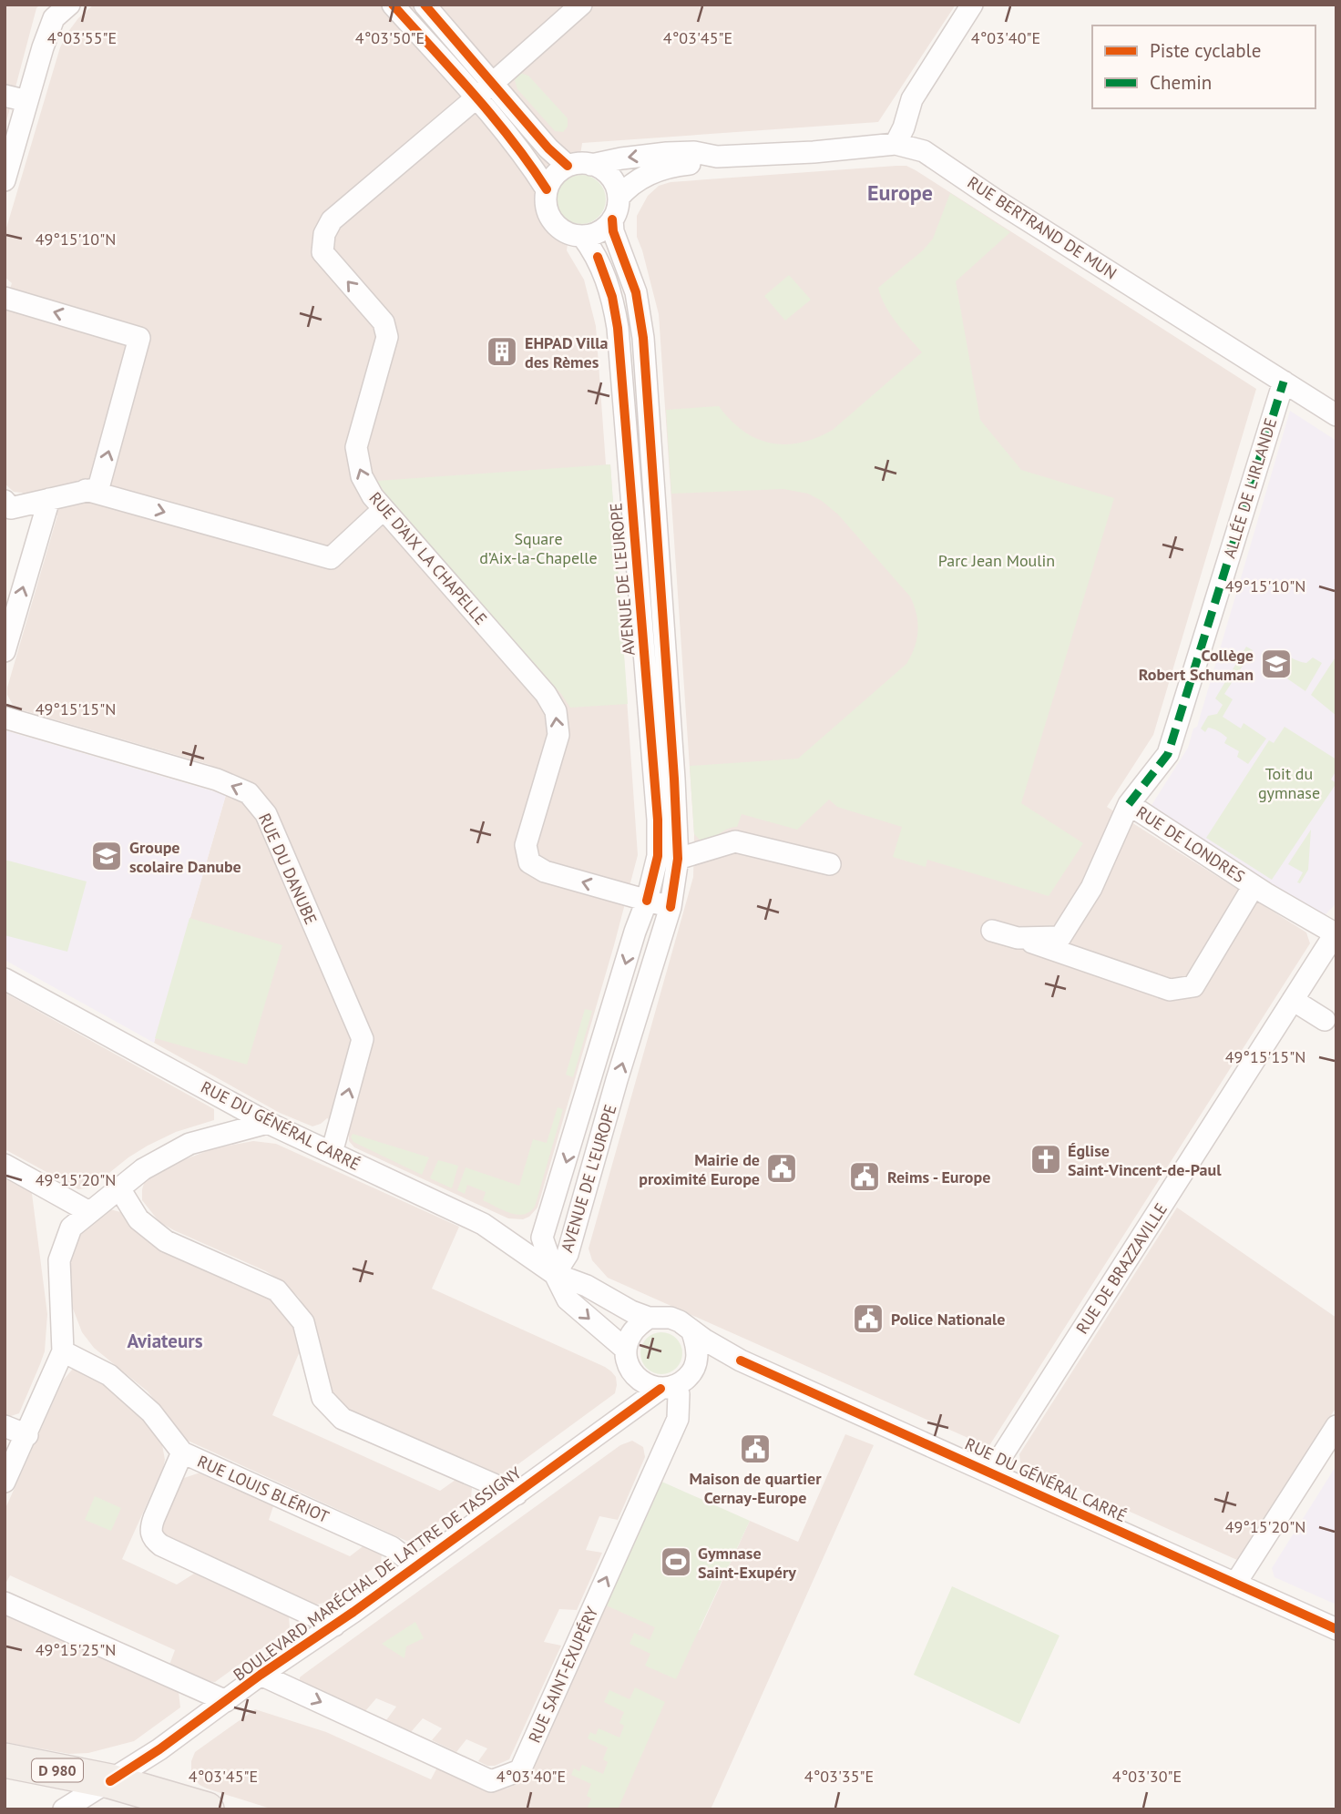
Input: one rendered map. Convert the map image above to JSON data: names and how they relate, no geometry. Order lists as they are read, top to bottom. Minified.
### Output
{"streets":{"main road":["D 980"],"street":["RUE BERTRAND DE MUN","ALLÉE DE L'IRLANDE","RUE D'AIX LA CHAPELLE","AVENUE DE L'EUROPE","RUE DE LONDRES","RUE DU DANUBE","RUE DU GÉNÉRAL CARRÉ","RUE DE BRAZZAVILLE","RUE LOUIS BLÉRIOT","BOULEVARD MARÉCHAL DE LATTRE DE TASSIGNY","RUE SAINT-EXUPÉRY"]},"crossings":[["RUE BERTRAND DE MUN","ALLÉE DE L'IRLANDE"],["RUE BERTRAND DE MUN","AVENUE DE L'EUROPE"],["ALLÉE DE L'IRLANDE","RUE DE LONDRES"],["RUE D'AIX LA CHAPELLE","AVENUE DE L'EUROPE"],["AVENUE DE L'EUROPE","RUE DU GÉNÉRAL CARRÉ"],["RUE DE LONDRES","RUE DE BRAZZAVILLE"],["RUE DU DANUBE","RUE DU GÉNÉRAL CARRÉ"],["RUE DU GÉNÉRAL CARRÉ","RUE DE BRAZZAVILLE"],["RUE DU GÉNÉRAL CARRÉ","BOULEVARD MARÉCHAL DE LATTRE DE TASSIGNY"],["RUE DU GÉNÉRAL CARRÉ","RUE SAINT-EXUPÉRY"],["RUE LOUIS BLÉRIOT","BOULEVARD MARÉCHAL DE LATTRE DE TASSIGNY"],["BOULEVARD MARÉCHAL DE LATTRE DE TASSIGNY","RUE SAINT-EXUPÉRY"],["BOULEVARD MARÉCHAL DE LATTRE DE TASSIGNY","D 980"]],"one_way":["RUE DU DANUBE"],"districts":["Europe","Aviateurs"],"parks":["Square d’Aix-la-Chapelle","Parc Jean Moulin","Toit du gymnase"],"places":{"building":["EHPAD Villa des Rèmes"],"school or university":["Collège Robert Schuman","Groupe scolaire Danube"],"church":["Église Saint-Vincent-de-Paul"],"public building":["Mairie de proximité Europe","Reims - Europe","Police Nationale","Maison de quartier Cernay-Europe"],"sports":["Gymnase Saint-Exupéry"]},"legend":["Piste cyclable","Chemin"],"coordinates":["4°03'55\"E","4°03'50\"E","4°03'45\"E","4°03'40\"E","49°15'10\"N","49°15'15\"N","49°15'20\"N","49°15'25\"N","4°03'35\"E","4°03'30\"E"]}
